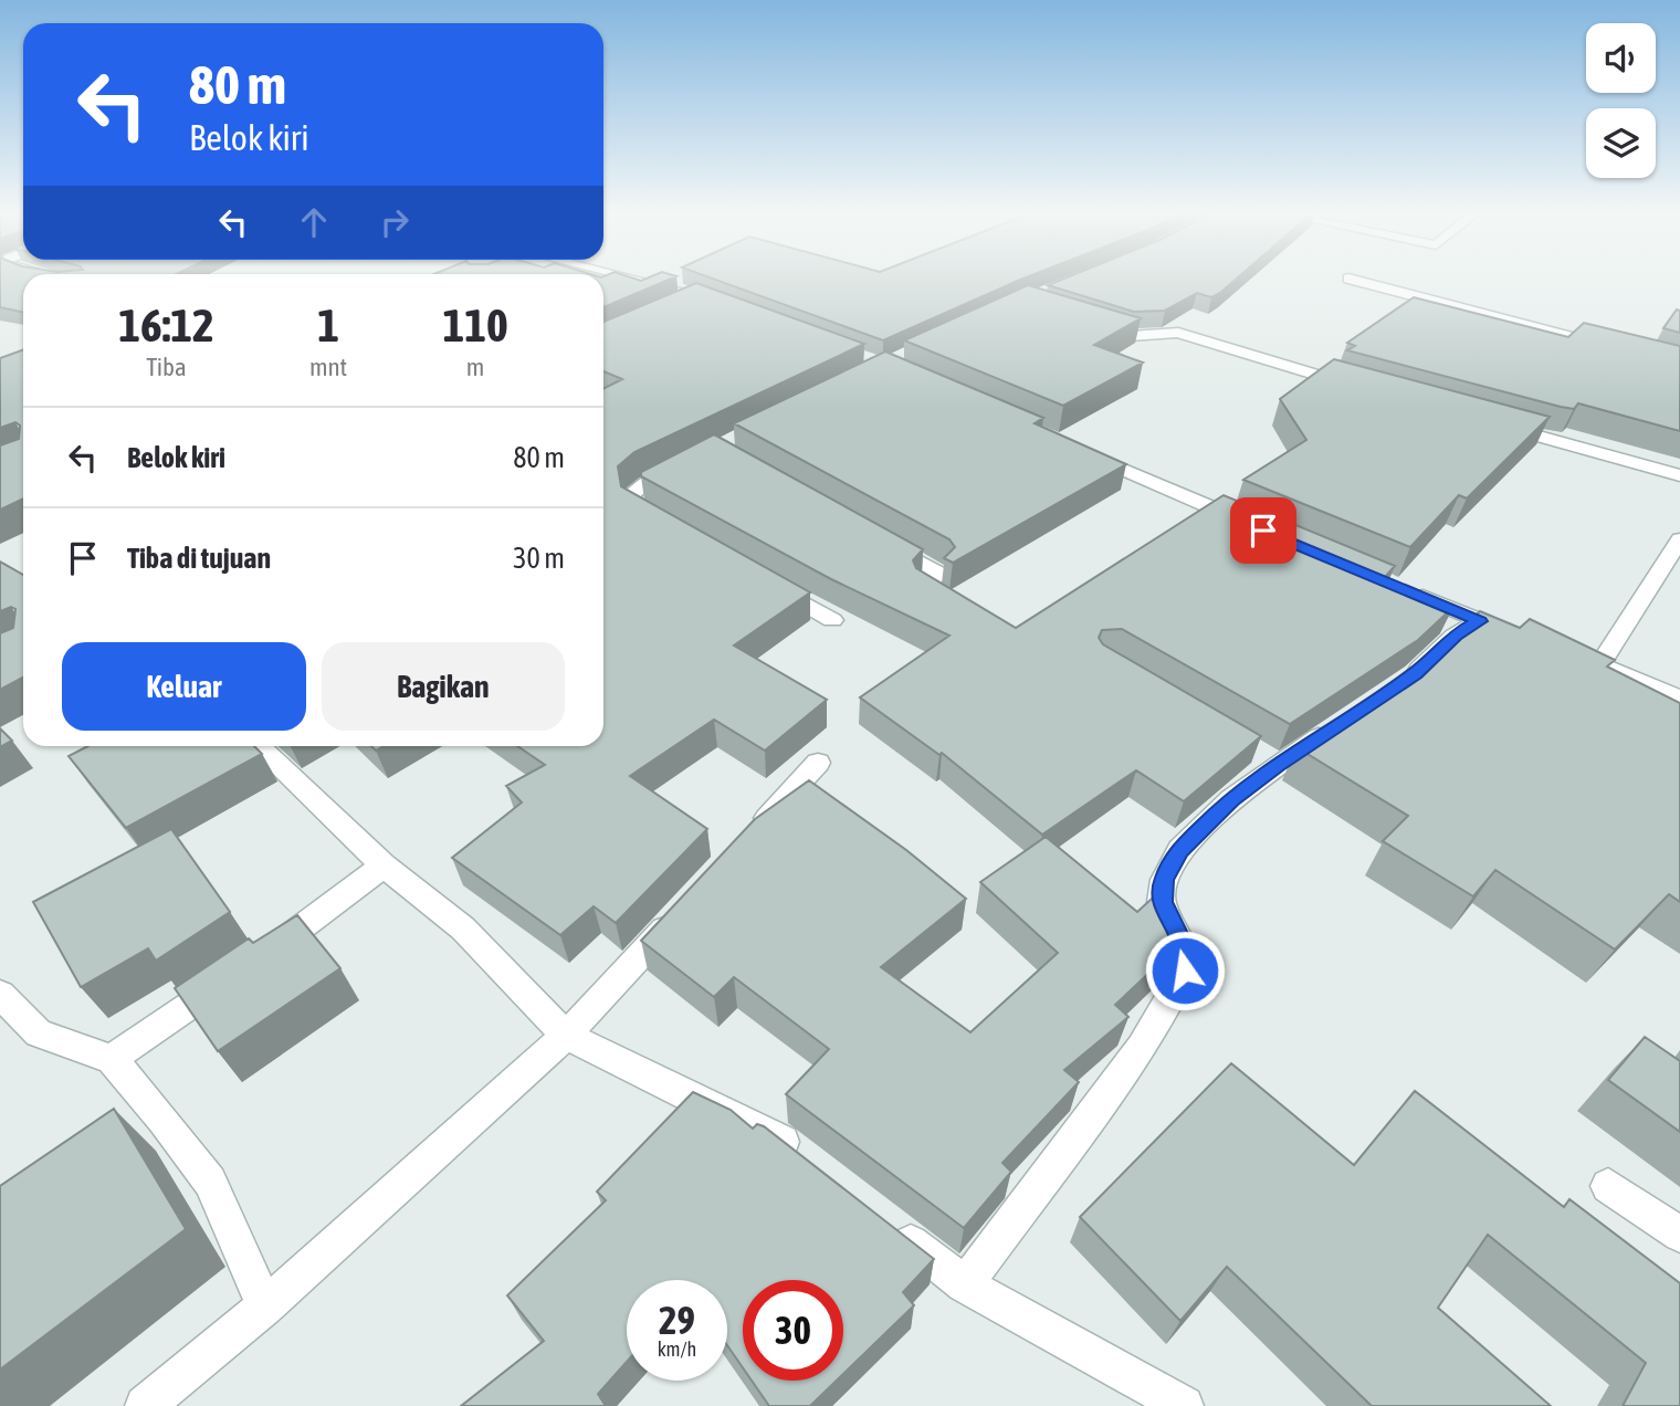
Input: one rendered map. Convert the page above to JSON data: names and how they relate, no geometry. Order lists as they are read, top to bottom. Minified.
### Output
{"page":{"turn":["80 m","Belok kiri"],"eta":["16:12","Tiba","1","mnt","110","m"],"list":[{"name":"Belok kiri","value":"80 m"},{"name":"Tiba di tujuan","value":"30 m"}],"buttons":["Keluar","Bagikan"],"speed":"29 km/h","limit":"30"}}
